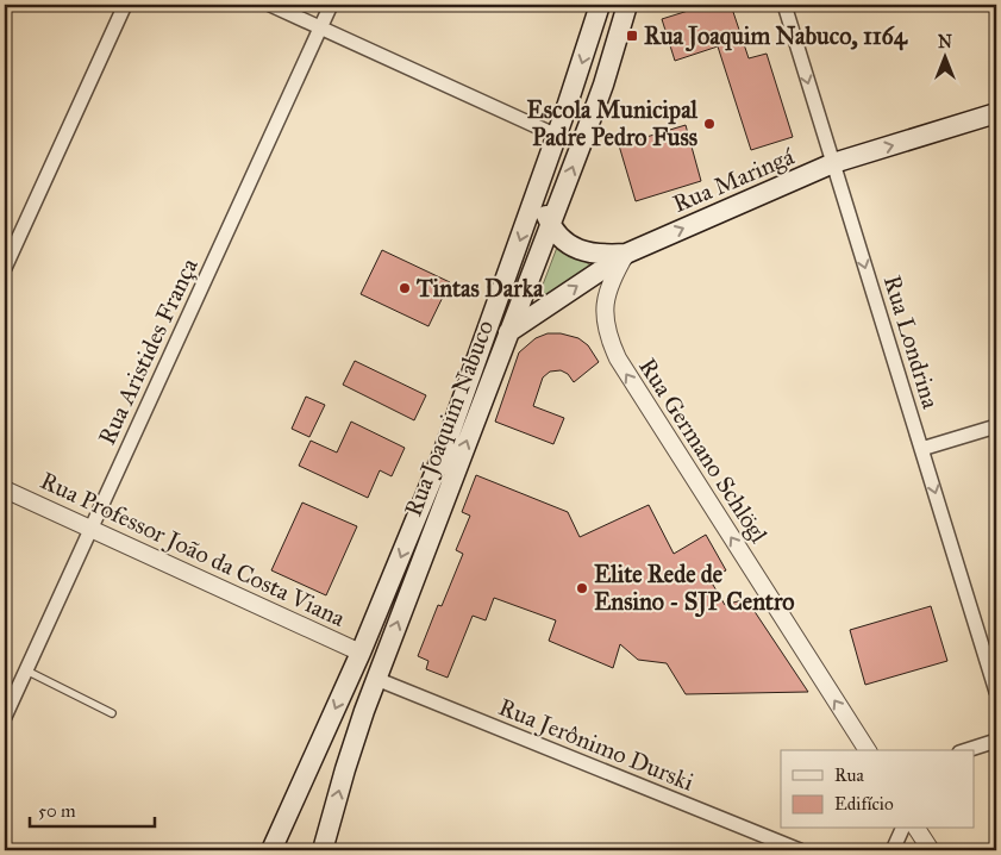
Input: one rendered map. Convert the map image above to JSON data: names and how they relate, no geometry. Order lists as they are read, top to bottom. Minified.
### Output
{"streets":{"main road":["Rua Maringá","Rua Joaquim Nabuco"],"street":["Rua Londrina","Rua Aristides França","Rua Germano Schlögl","Rua Professor João da Costa Viana","Rua Jerônimo Durski"]},"crossings":[["Rua Maringá","Rua Londrina"],["Rua Maringá","Rua Joaquim Nabuco"],["Rua Maringá","Rua Germano Schlögl"],["Rua Aristides França","Rua Professor João da Costa Viana"],["Rua Joaquim Nabuco","Rua Professor João da Costa Viana"],["Rua Joaquim Nabuco","Rua Jerônimo Durski"]],"one_way":["Rua Maringá","Rua Londrina","Rua Germano Schlögl"],"places":{"transit":["Rua Joaquim Nabuco, 1164"],"other":["Escola Municipal Padre Pedro Fuss","Tintas Darka","Elite Rede de Ensino - SJP Centro"]},"legend":["Rua","Edifício"],"scale_bar":"50 m","north":"top"}
